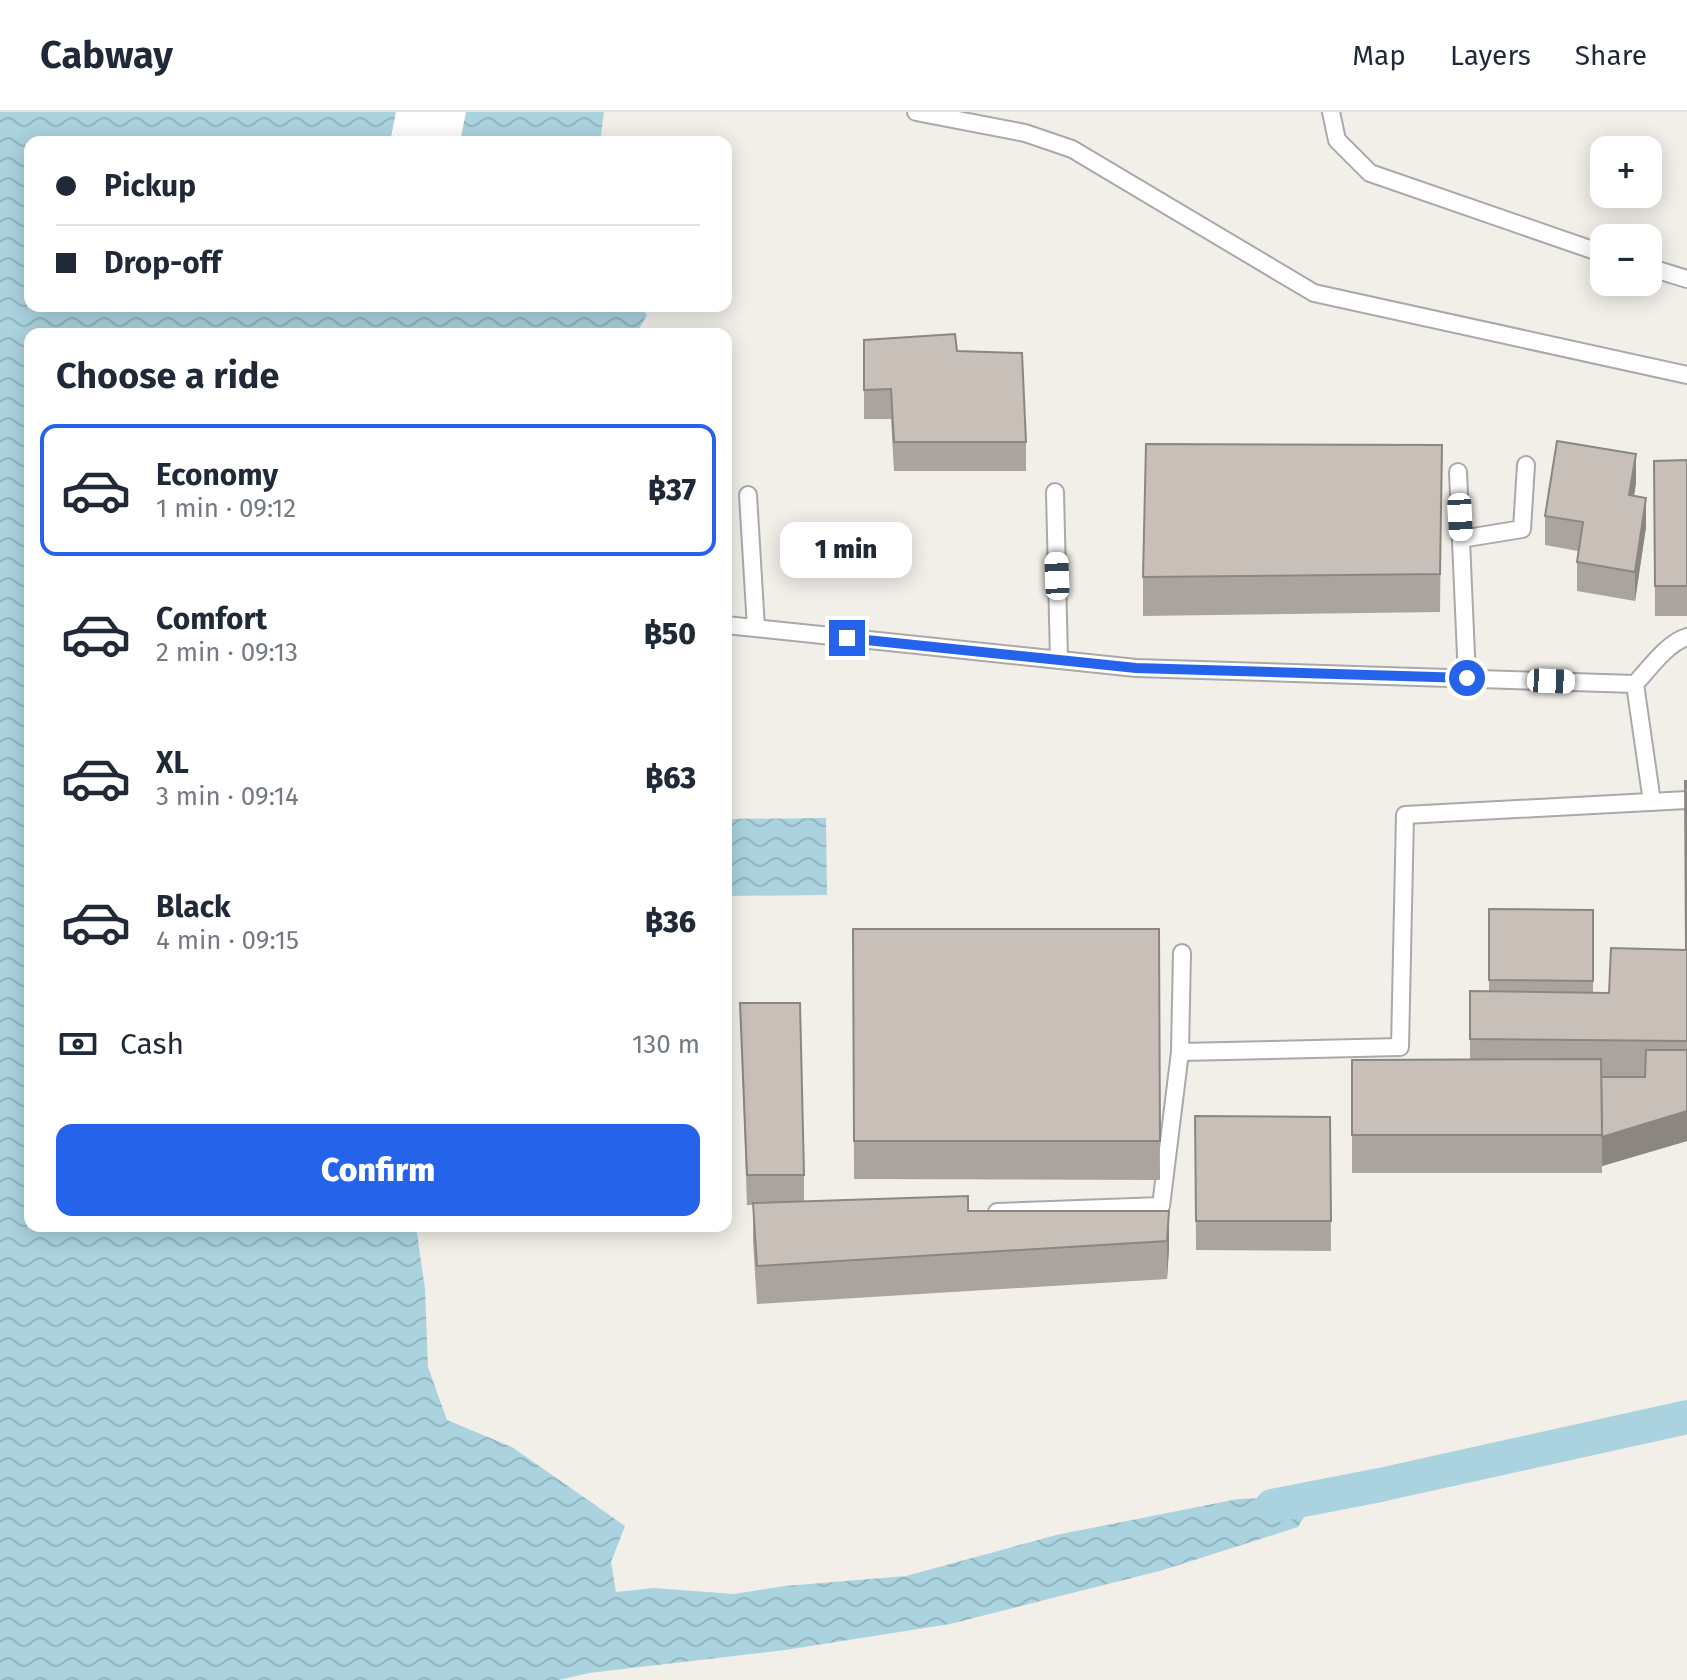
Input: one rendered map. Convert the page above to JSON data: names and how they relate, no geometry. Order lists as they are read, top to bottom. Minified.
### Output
{"page":{"header":"Cabway","nav":["Map","Layers","Share"],"map_buttons":["+","−"],"banner":["Pickup","Drop-off"],"heading":"Choose a ride","list":[{"name":"Economy","note":"1 min · 09:12","value":"฿37"},{"name":"Comfort","note":"2 min · 09:13","value":"฿50"},{"name":"XL","note":"3 min · 09:14","value":"฿63"},{"name":"Black","note":"4 min · 09:15","value":"฿36"}],"bubble":"1 min","pay":["Cash","130 m"],"buttons":"Confirm"}}
